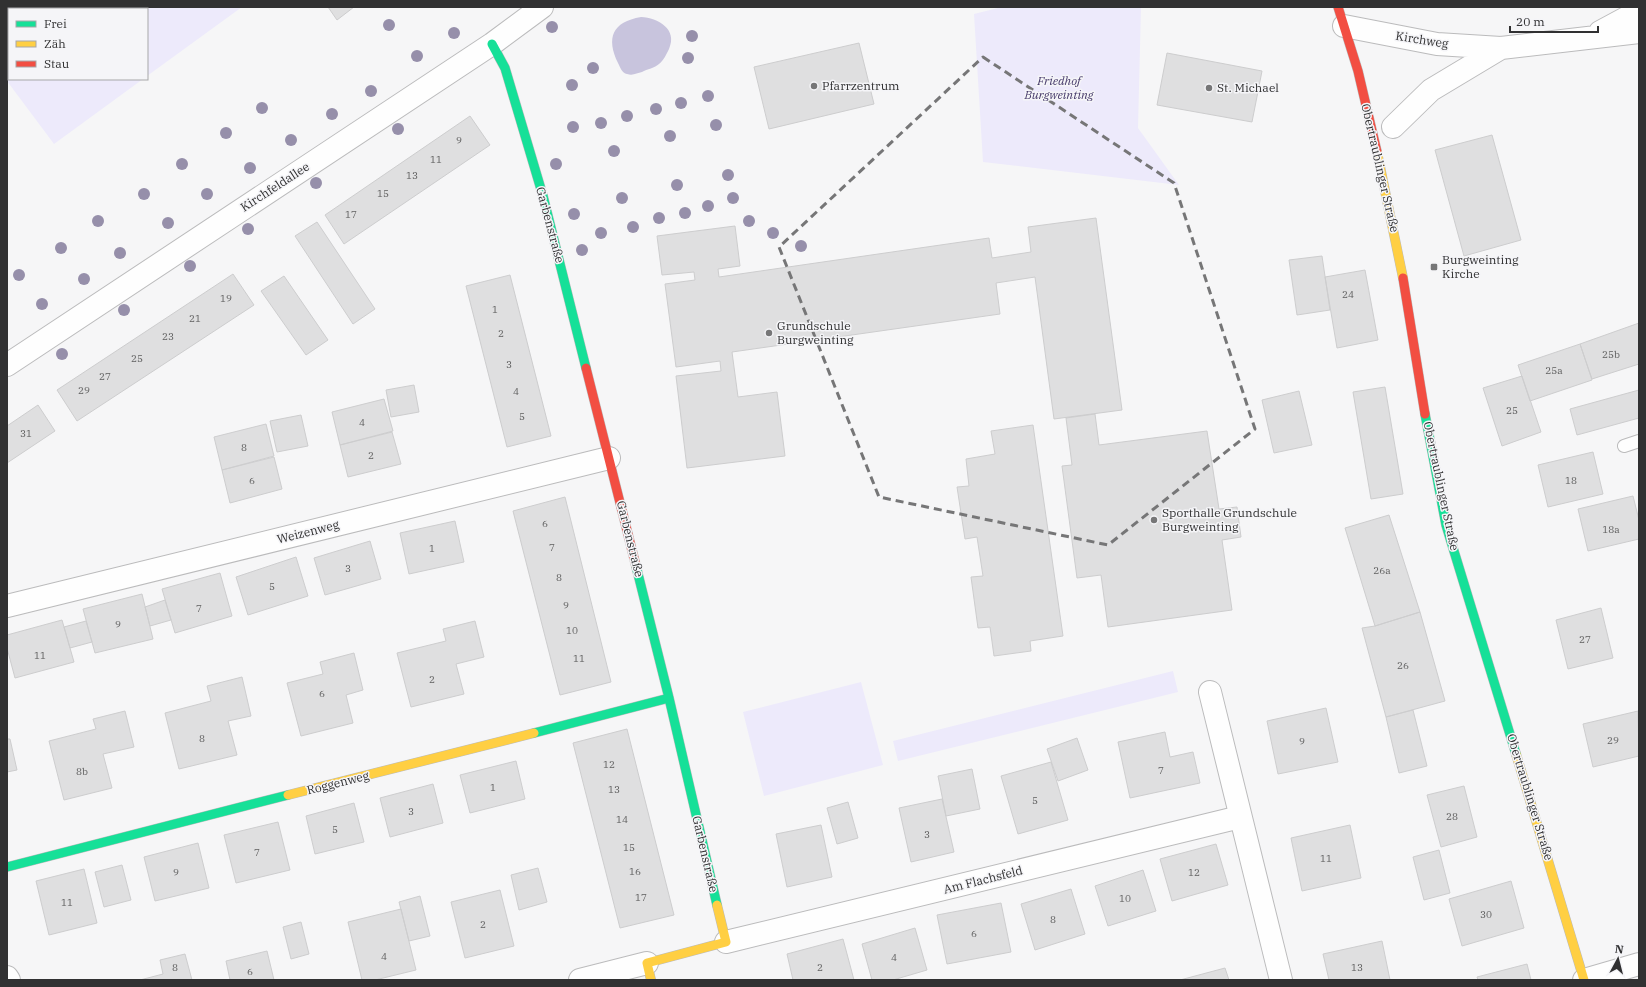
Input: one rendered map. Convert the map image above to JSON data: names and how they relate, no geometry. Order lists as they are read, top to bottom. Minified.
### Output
{"streets":{"street":["Kirchweg","Obertraublinger Straße","Kirchfeldallee","Garbenstraße","Weizenweg","Roggenweg","Am Flachsfeld"]},"crossings":[["Kirchweg","Obertraublinger Straße"],["Kirchfeldallee","Garbenstraße"],["Garbenstraße","Weizenweg"],["Garbenstraße","Roggenweg"],["Garbenstraße","Am Flachsfeld"]],"parks":["Friedhof Burgweinting"],"places":{"other":["Pfarrzentrum","St. Michael","Grundschule Burgweinting","Sporthalle Grundschule Burgweinting"],"transit":["Burgweinting Kirche"]},"house_numbers":["9","11","13","15","17","24","19","1","21","2","23","25b","25","3","25a","27","29","4","25","5","4","31","8","2","6","18","6","18a","7","1","3","26a","8","5","9","7","9","10","27","11","11","26","2","6","8","29","9","12","7","8b","1","13","5","3","28","14","5","3","15","7","11","16","9","12","17","10","11","30","8","2","6","4","4","8","2","13","6"],"legend":["Frei","Zäh","Stau"],"scale_bar":"20 m","north":"top"}
